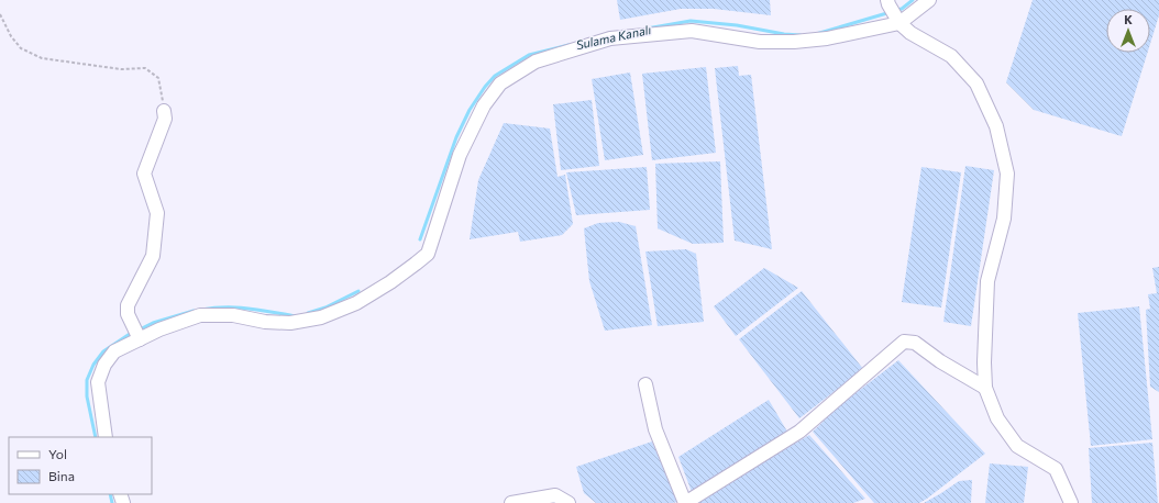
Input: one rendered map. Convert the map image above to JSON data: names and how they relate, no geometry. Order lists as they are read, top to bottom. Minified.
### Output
{"water":["Sulama Kanalı"],"legend":["Yol","Bina"],"north":"top"}
